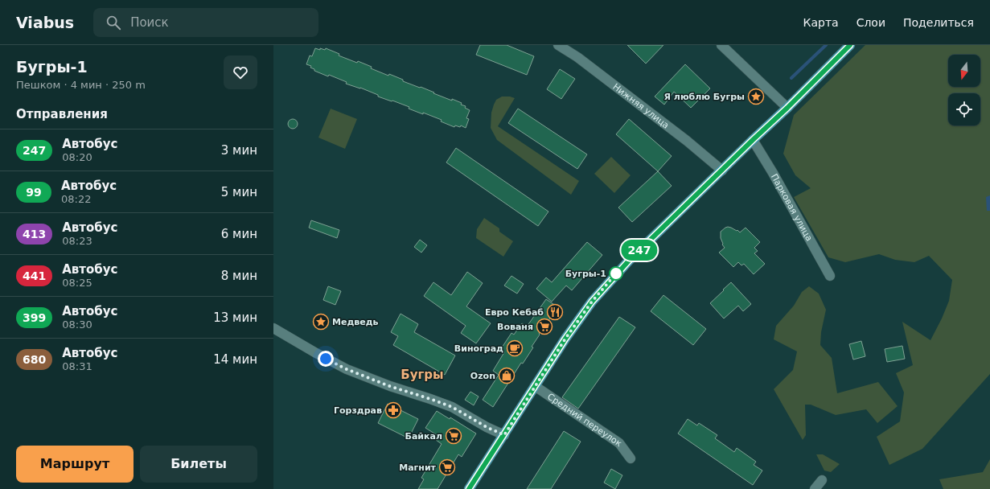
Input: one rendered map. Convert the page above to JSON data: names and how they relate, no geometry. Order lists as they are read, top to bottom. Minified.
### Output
{"streets":{"street":["Нижняя улица","Парковая улица","Средний переулок"]},"districts":["Бугры"],"places":{"place":["Я люблю Бугры","Медведь"],"other":["Бугры-1"],"restaurant":["Евро Кебаб"],"supermarket":["Вованя","Байкал","Магнит"],"cafe":["Виноград"],"shop":["Ozon"],"pharmacy":["Горздрав"]},"lines":["bus line 247"],"north":"bottom","page":{"header":"Viabus","search":"Поиск","nav":["Карта","Слои","Поделиться"],"heading":[["Бугры-1","Пешком · 4 мин · 250 m"],"Отправления"],"on_map":"247","list":[{"mark":"247","name":"Автобус","note":"08:20","value":"3 мин"},{"mark":"99","name":"Автобус","note":"08:22","value":"5 мин"},{"mark":"413","name":"Автобус","note":"08:23","value":"6 мин"},{"mark":"441","name":"Автобус","note":"08:25","value":"8 мин"},{"mark":"399","name":"Автобус","note":"08:30","value":"13 мин"},{"mark":"680","name":"Автобус","note":"08:31","value":"14 мин"}],"buttons":["Маршрут","Билеты"]}}
